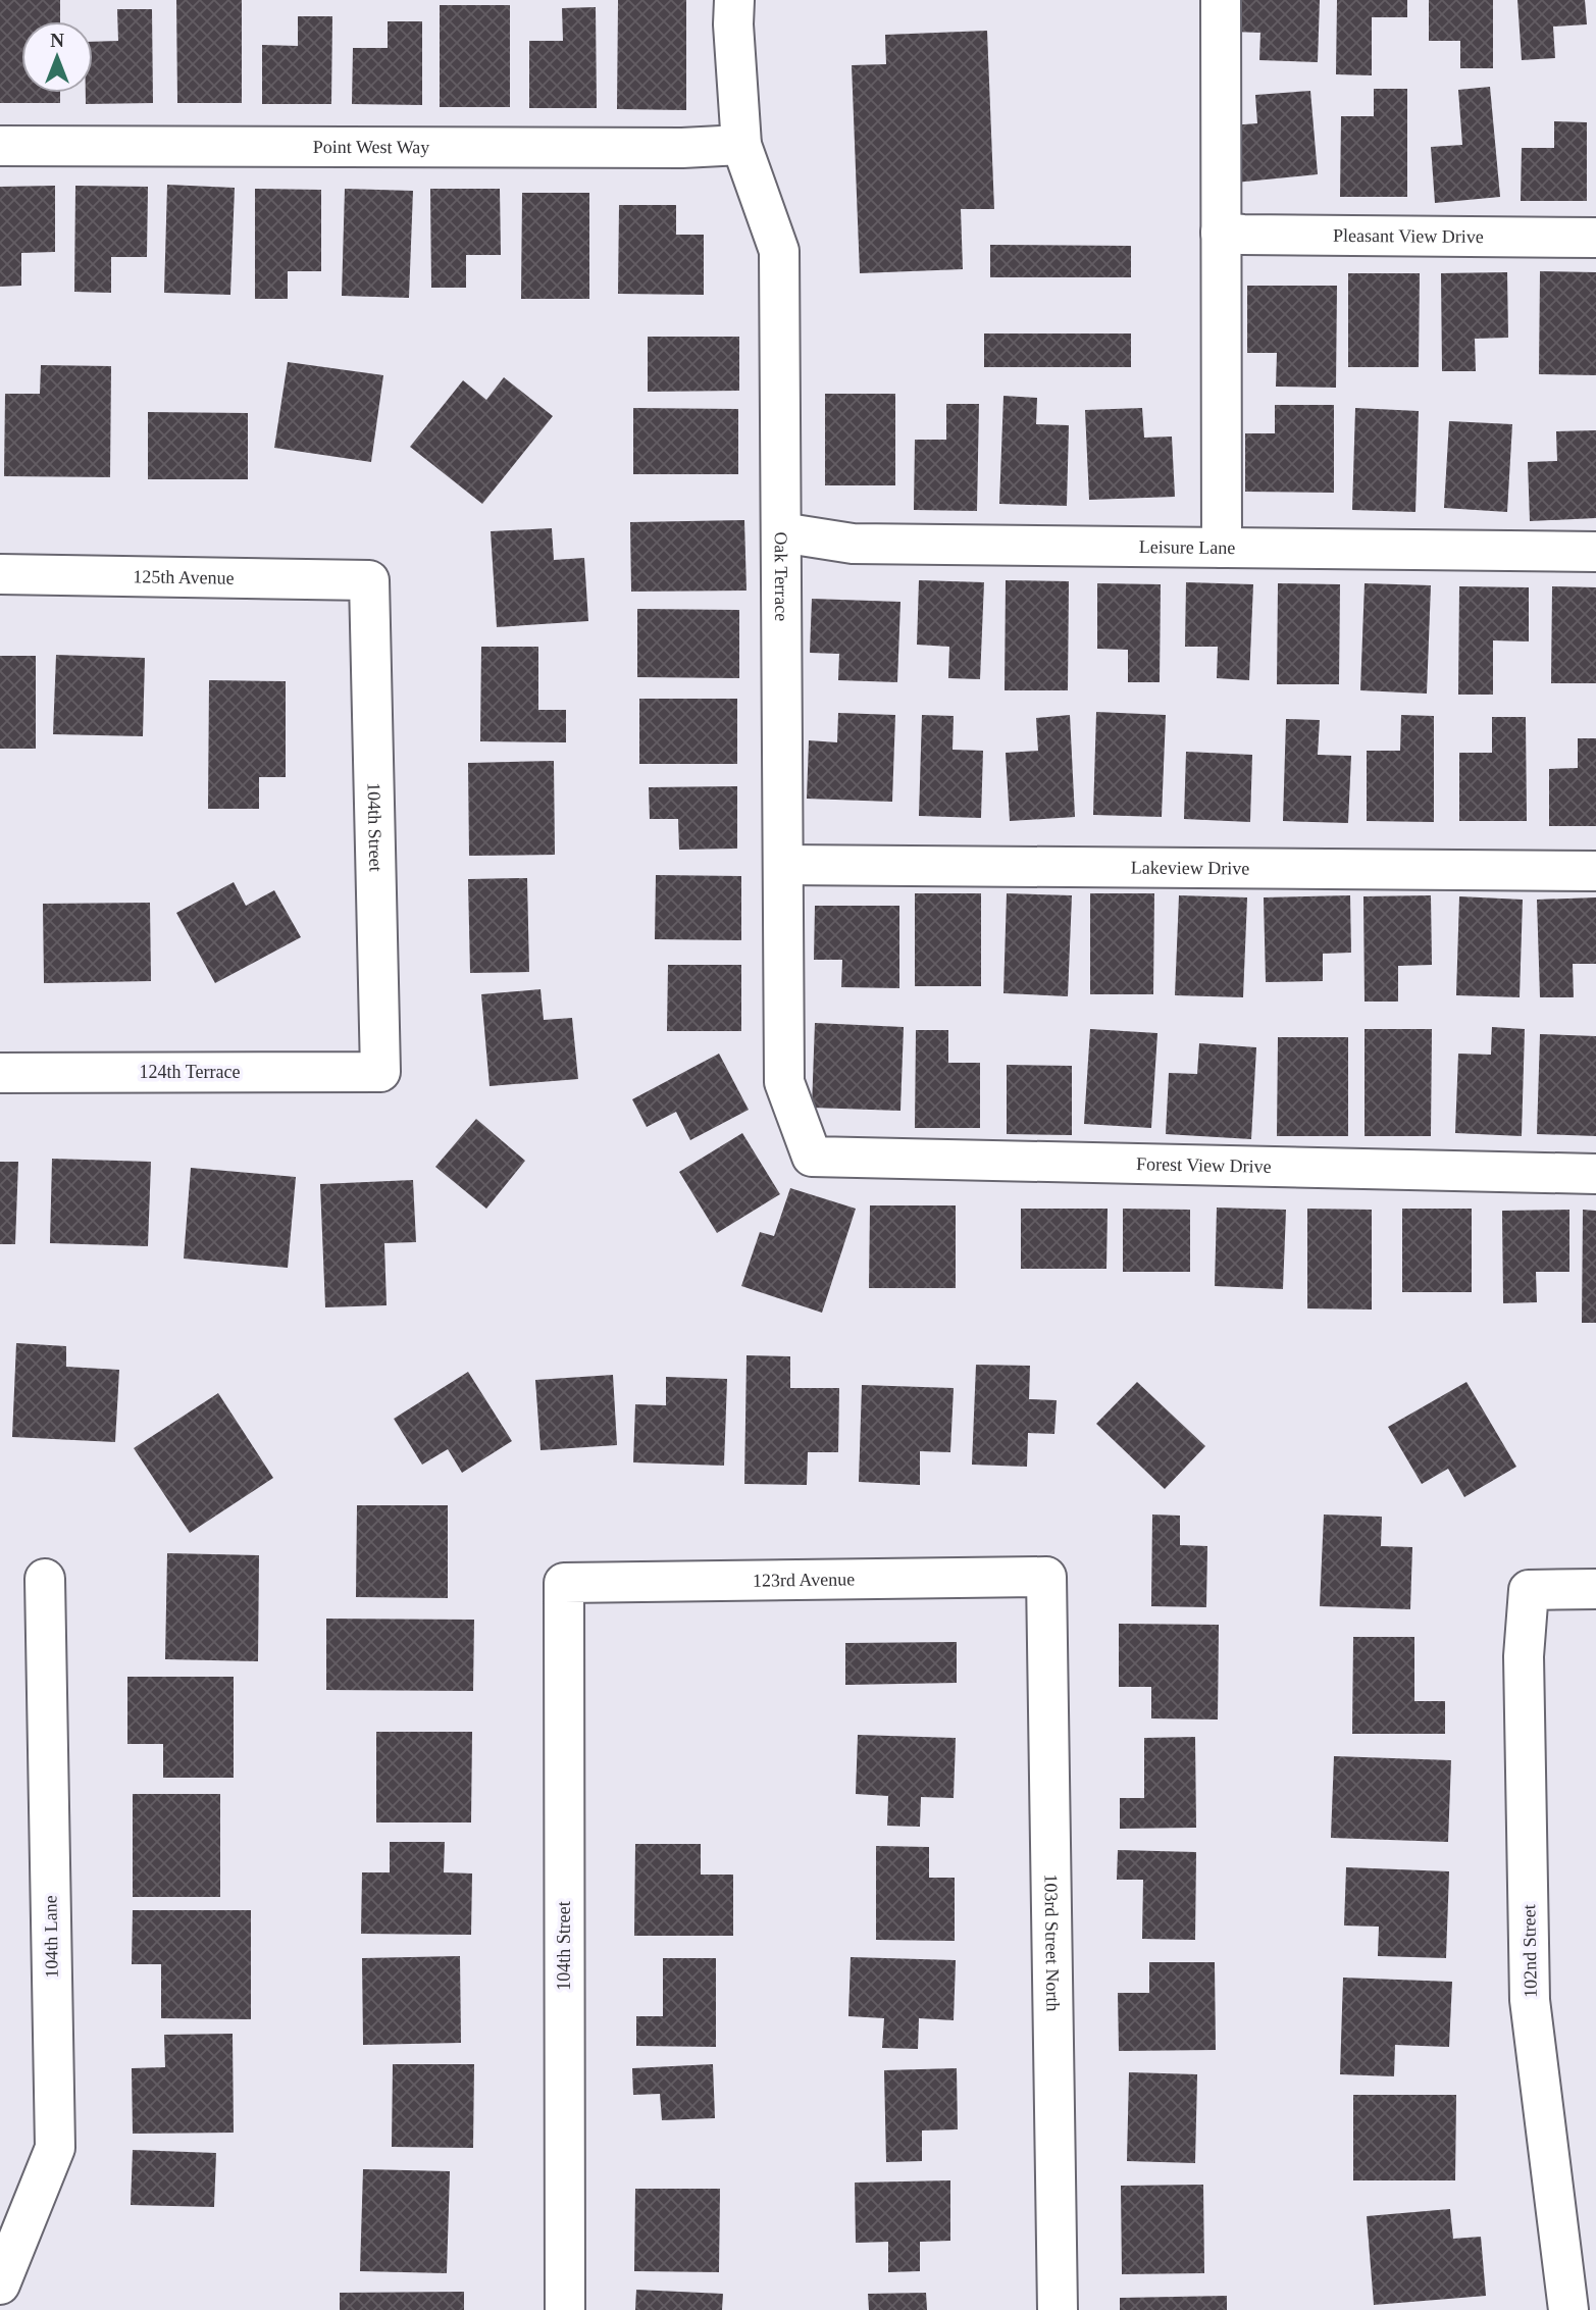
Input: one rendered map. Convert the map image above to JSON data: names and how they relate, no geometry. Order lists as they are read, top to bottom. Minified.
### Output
{"streets":{"street":["Point West Way","Pleasant View Drive","Leisure Lane","125th Avenue","Oak Terrace","104th Street","Lakeview Drive","124th Terrace","Forest View Drive","123rd Avenue","104th Lane","103rd Street North","102nd Street"]},"crossings":[["Point West Way","Oak Terrace"],["Leisure Lane","Oak Terrace"],["125th Avenue","104th Street"],["Oak Terrace","Lakeview Drive"],["Oak Terrace","Forest View Drive"],["104th Street","124th Terrace"],["104th Street","123rd Avenue"],["123rd Avenue","103rd Street North"]],"north":"top"}
